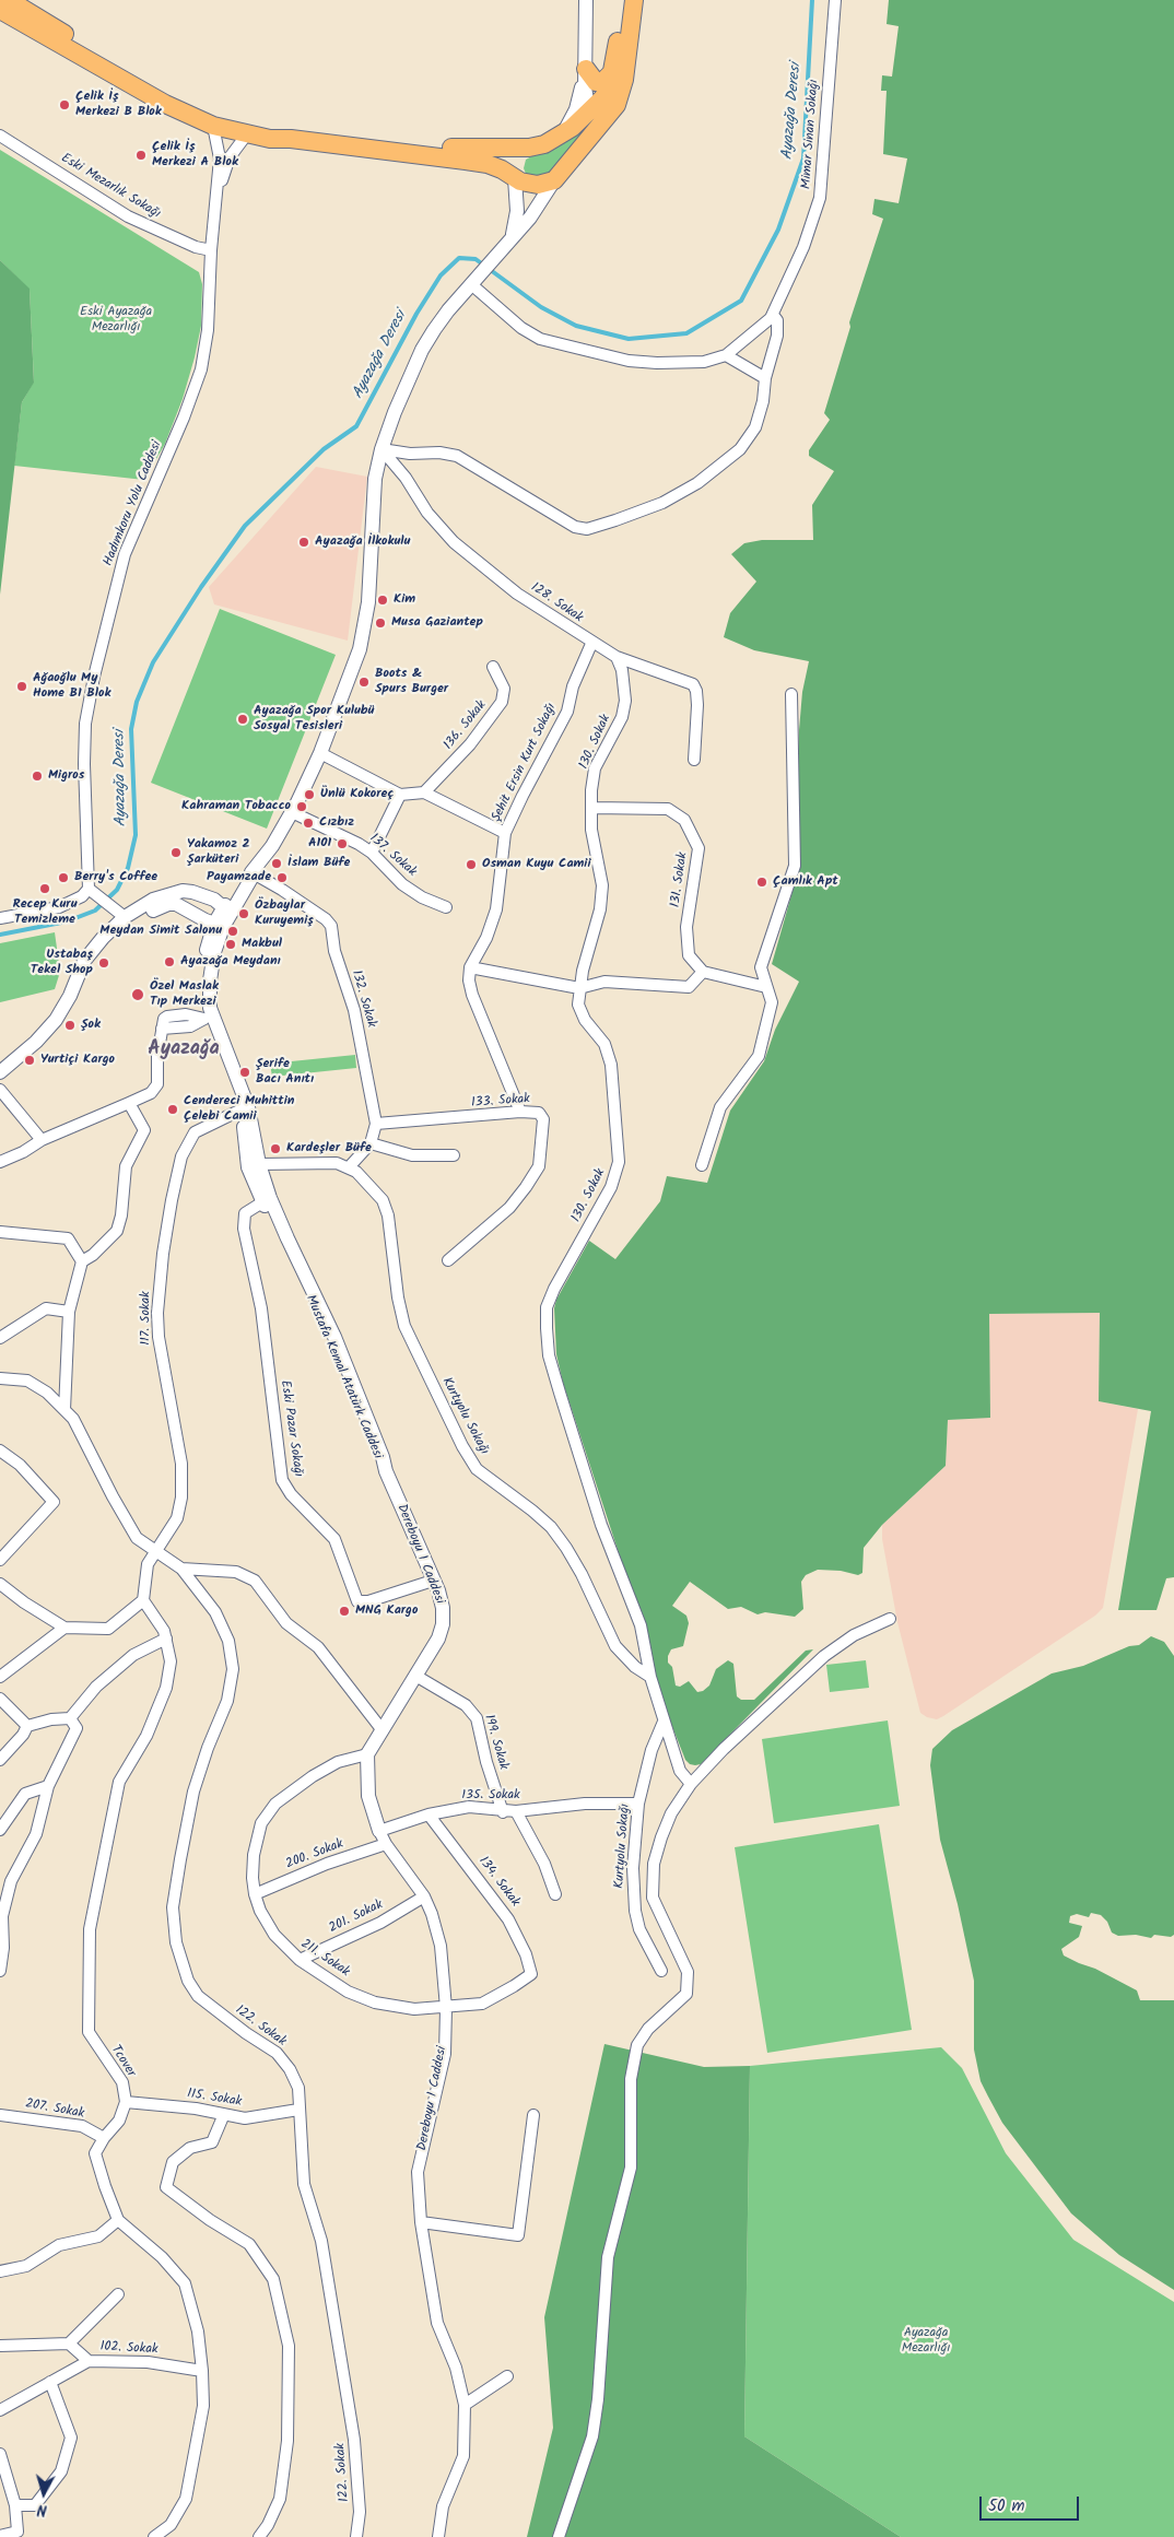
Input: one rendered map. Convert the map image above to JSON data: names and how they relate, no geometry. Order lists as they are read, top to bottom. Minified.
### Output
{"streets":{"street":["Mimar Sinan Sokağı","Eski Mezarlık Sokağı","Hadımkoru Yolu Caddesi","128. Sokak","136. Sokak","130. Sokak","Şehit Ersin Kurt Sokağı","137. Sokak","131. Sokak","132. Sokak","133. Sokak","117. Sokak","Mustafa Kemal Atatürk Caddesi","Kurtyolu Sokağı","Eski Pazar Sokağı","Dereboyu 1 Caddesi","199. Sokak","135. Sokak","200. Sokak","134. Sokak","201. Sokak","211. Sokak","122. Sokak","Tcover","115. Sokak","207. Sokak","102. Sokak"]},"crossings":[["Mimar Sinan Sokağı","Mustafa Kemal Atatürk Caddesi"],["Eski Mezarlık Sokağı","Hadımkoru Yolu Caddesi"],["128. Sokak","130. Sokak"],["128. Sokak","Şehit Ersin Kurt Sokağı"],["128. Sokak","Mustafa Kemal Atatürk Caddesi"],["130. Sokak","131. Sokak"],["130. Sokak","Kurtyolu Sokağı"],["137. Sokak","Mustafa Kemal Atatürk Caddesi"],["132. Sokak","133. Sokak"],["132. Sokak","Mustafa Kemal Atatürk Caddesi"],["132. Sokak","Kurtyolu Sokağı"],["117. Sokak","Mustafa Kemal Atatürk Caddesi"],["117. Sokak","Tcover"],["Mustafa Kemal Atatürk Caddesi","Eski Pazar Sokağı"],["Mustafa Kemal Atatürk Caddesi","Dereboyu 1 Caddesi"],["Kurtyolu Sokağı","135. Sokak"],["Eski Pazar Sokağı","Dereboyu 1 Caddesi"],["Dereboyu 1 Caddesi","199. Sokak"],["Dereboyu 1 Caddesi","135. Sokak"],["Dereboyu 1 Caddesi","200. Sokak"],["Dereboyu 1 Caddesi","201. Sokak"],["Dereboyu 1 Caddesi","211. Sokak"],["199. Sokak","135. Sokak"],["135. Sokak","134. Sokak"],["200. Sokak","211. Sokak"],["134. Sokak","211. Sokak"],["201. Sokak","211. Sokak"],["122. Sokak","115. Sokak"],["Tcover","115. Sokak"]],"districts":["Ayazağa"],"water":["Ayazağa Deresi"],"parks":["Eski Ayazağa Mezarlığı","Ayazağa Mezarlığı"],"places":["Çelik İş Merkezi B Blok","Çelik İş Merkezi A Blok","Ayazağa İlkokulu","Kim","Musa Gaziantep","Boots & Spurs Burger","Ağaoğlu My Home B1 Blok","Ayazağa Spor Kulubü Sosyal Tesisleri","Migros","Ünlü Kokoreç","Kahraman Tobacco","Cızbız","A101","Yakamoz 2 Şarküteri","İslam Büfe","Osman Kuyu Camii","Berry's Coffee","Payamzade","Çamlık Apt","Recep Kuru Temizleme","Özbaylar Kuruyemiş","Meydan Simit Salonu","Makbul","Ayazağa Meydanı","Ustabaş Tekel Shop","Özel Maslak Tıp Merkezi","Şok","Yurtiçi Kargo","Şerife Bacı Anıtı","Cendereci Muhittin Çelebi Camii","Kardeşler Büfe","MNG Kargo"],"scale_bar":"50 m","north":"bottom"}
